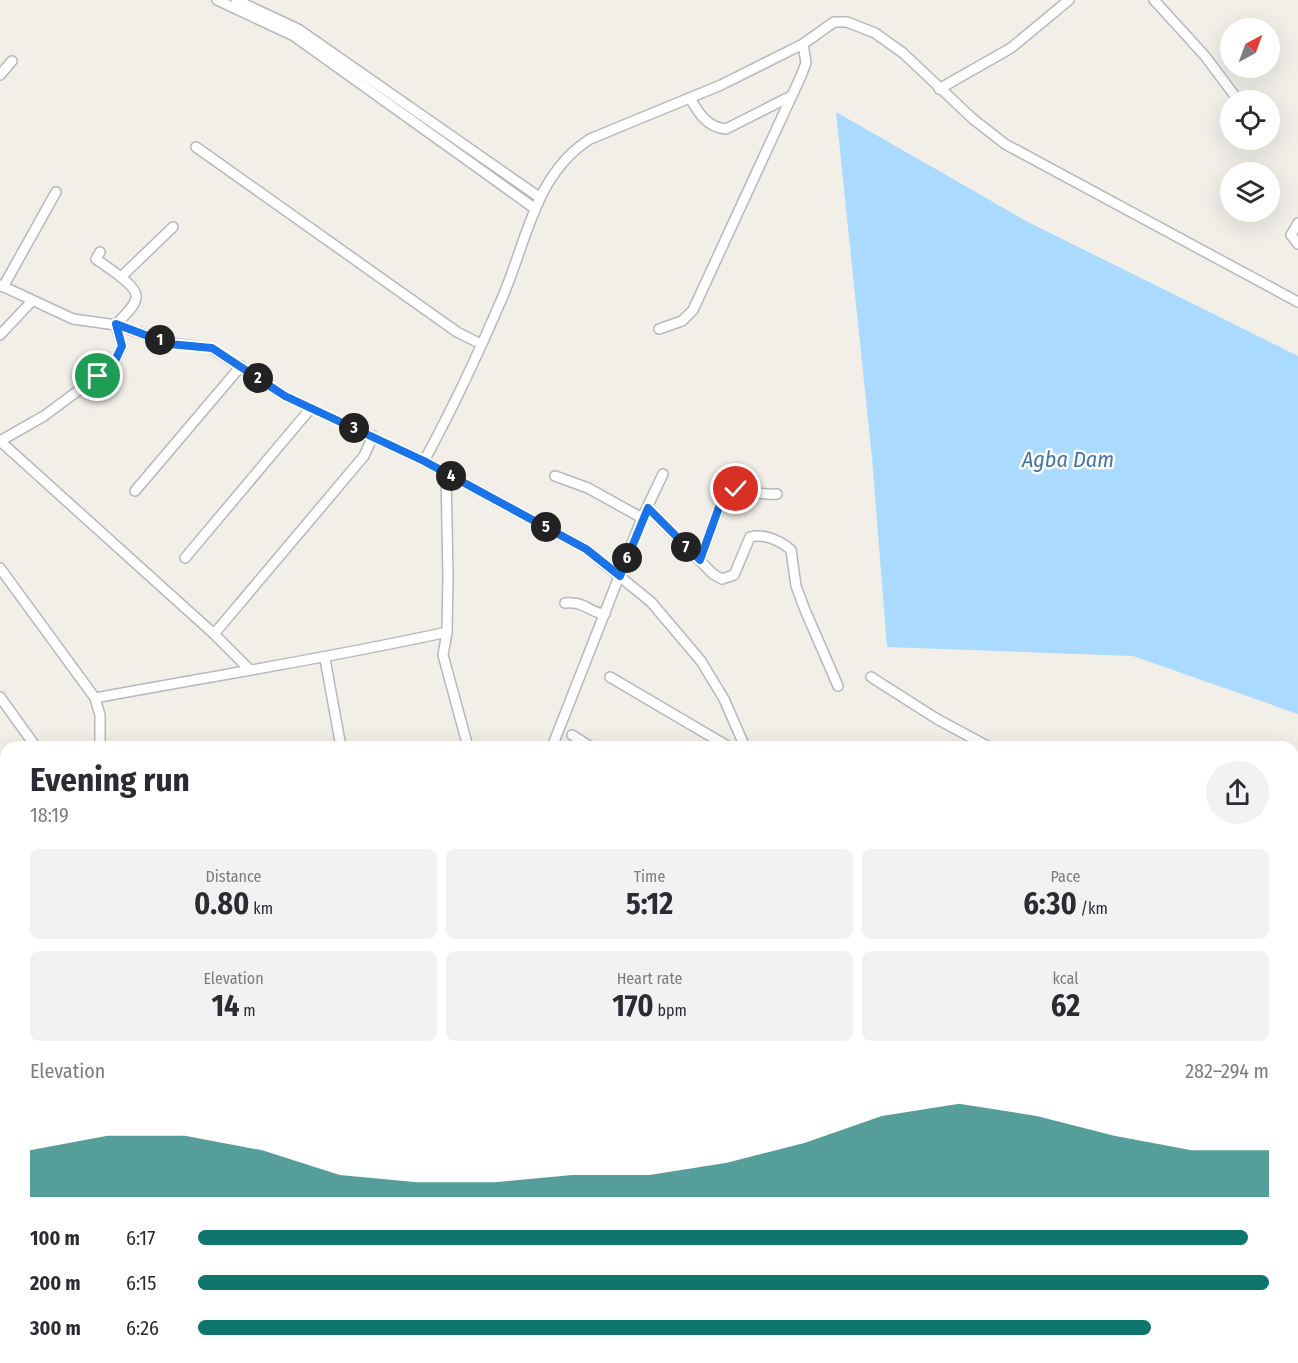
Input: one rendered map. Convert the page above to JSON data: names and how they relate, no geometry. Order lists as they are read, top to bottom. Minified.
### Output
{"water":["Agba Dam"],"north":"top right","page":{"pins":["1","2","3","4","5","7","6"],"heading":["Evening run","18:19"],"stats":[["Distance","0.80 km"],["Time","5:12"],["Pace","6:30 /km"],["Elevation","14 m"],["Heart rate","170 bpm"],["kcal","62"]],"chart":["Elevation","282–294 m"],"list":[{"name":"100 m","note":"6:17"},{"name":"200 m","note":"6:15"},{"name":"300 m","note":"6:26"}]}}
